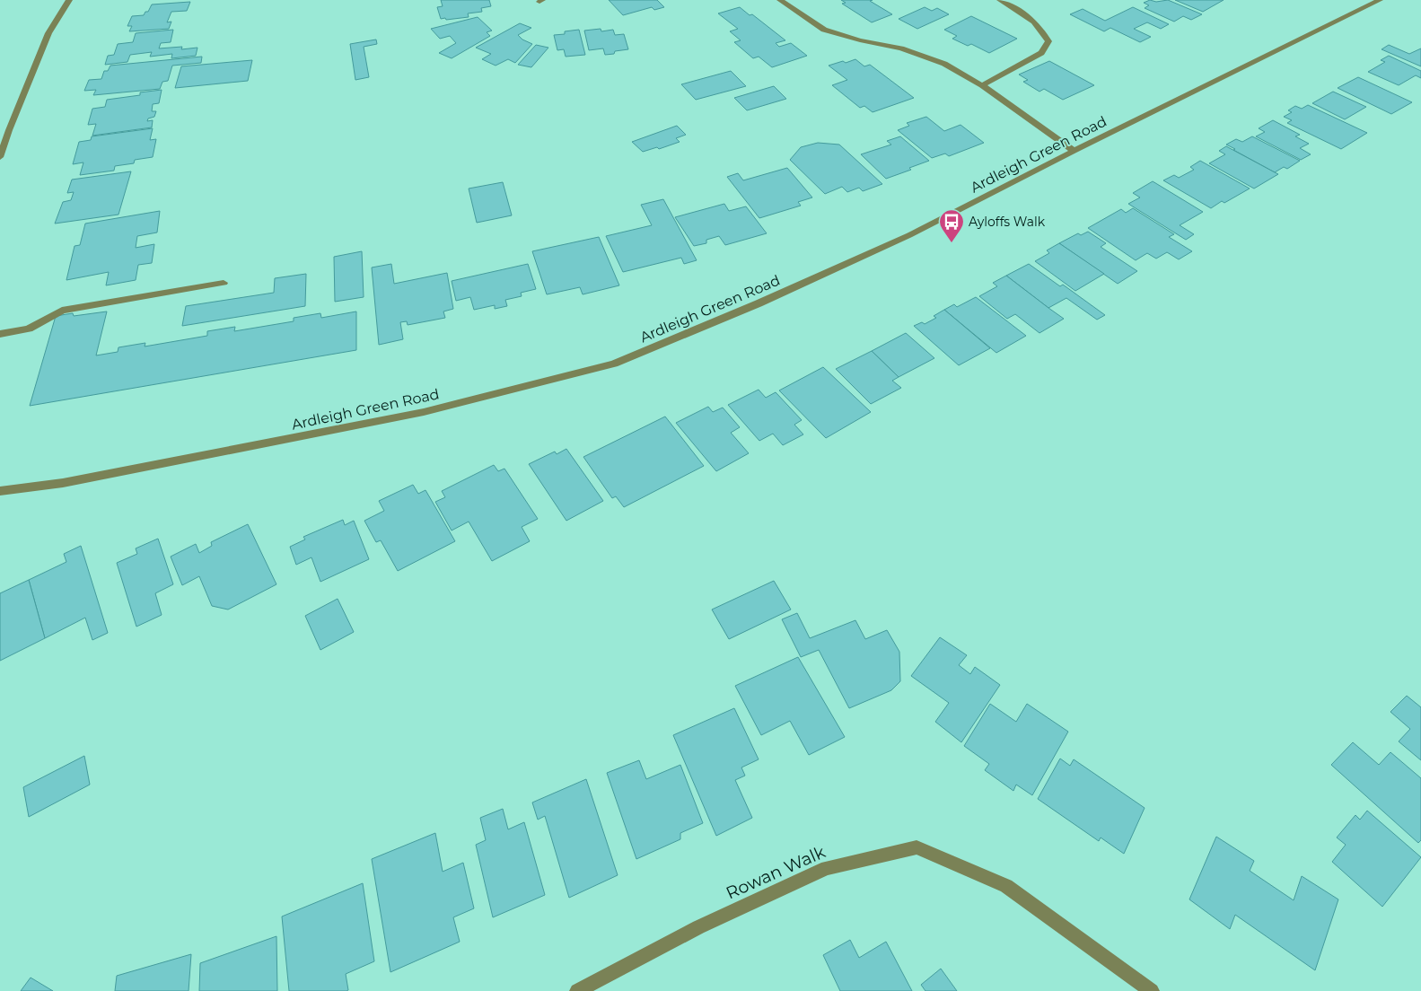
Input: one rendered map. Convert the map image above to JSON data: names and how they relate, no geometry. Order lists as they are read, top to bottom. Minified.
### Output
{"streets":{"street":["Ardleigh Green Road","Rowan Walk"]},"places":{"bus stop":["Ayloffs Walk"]}}
